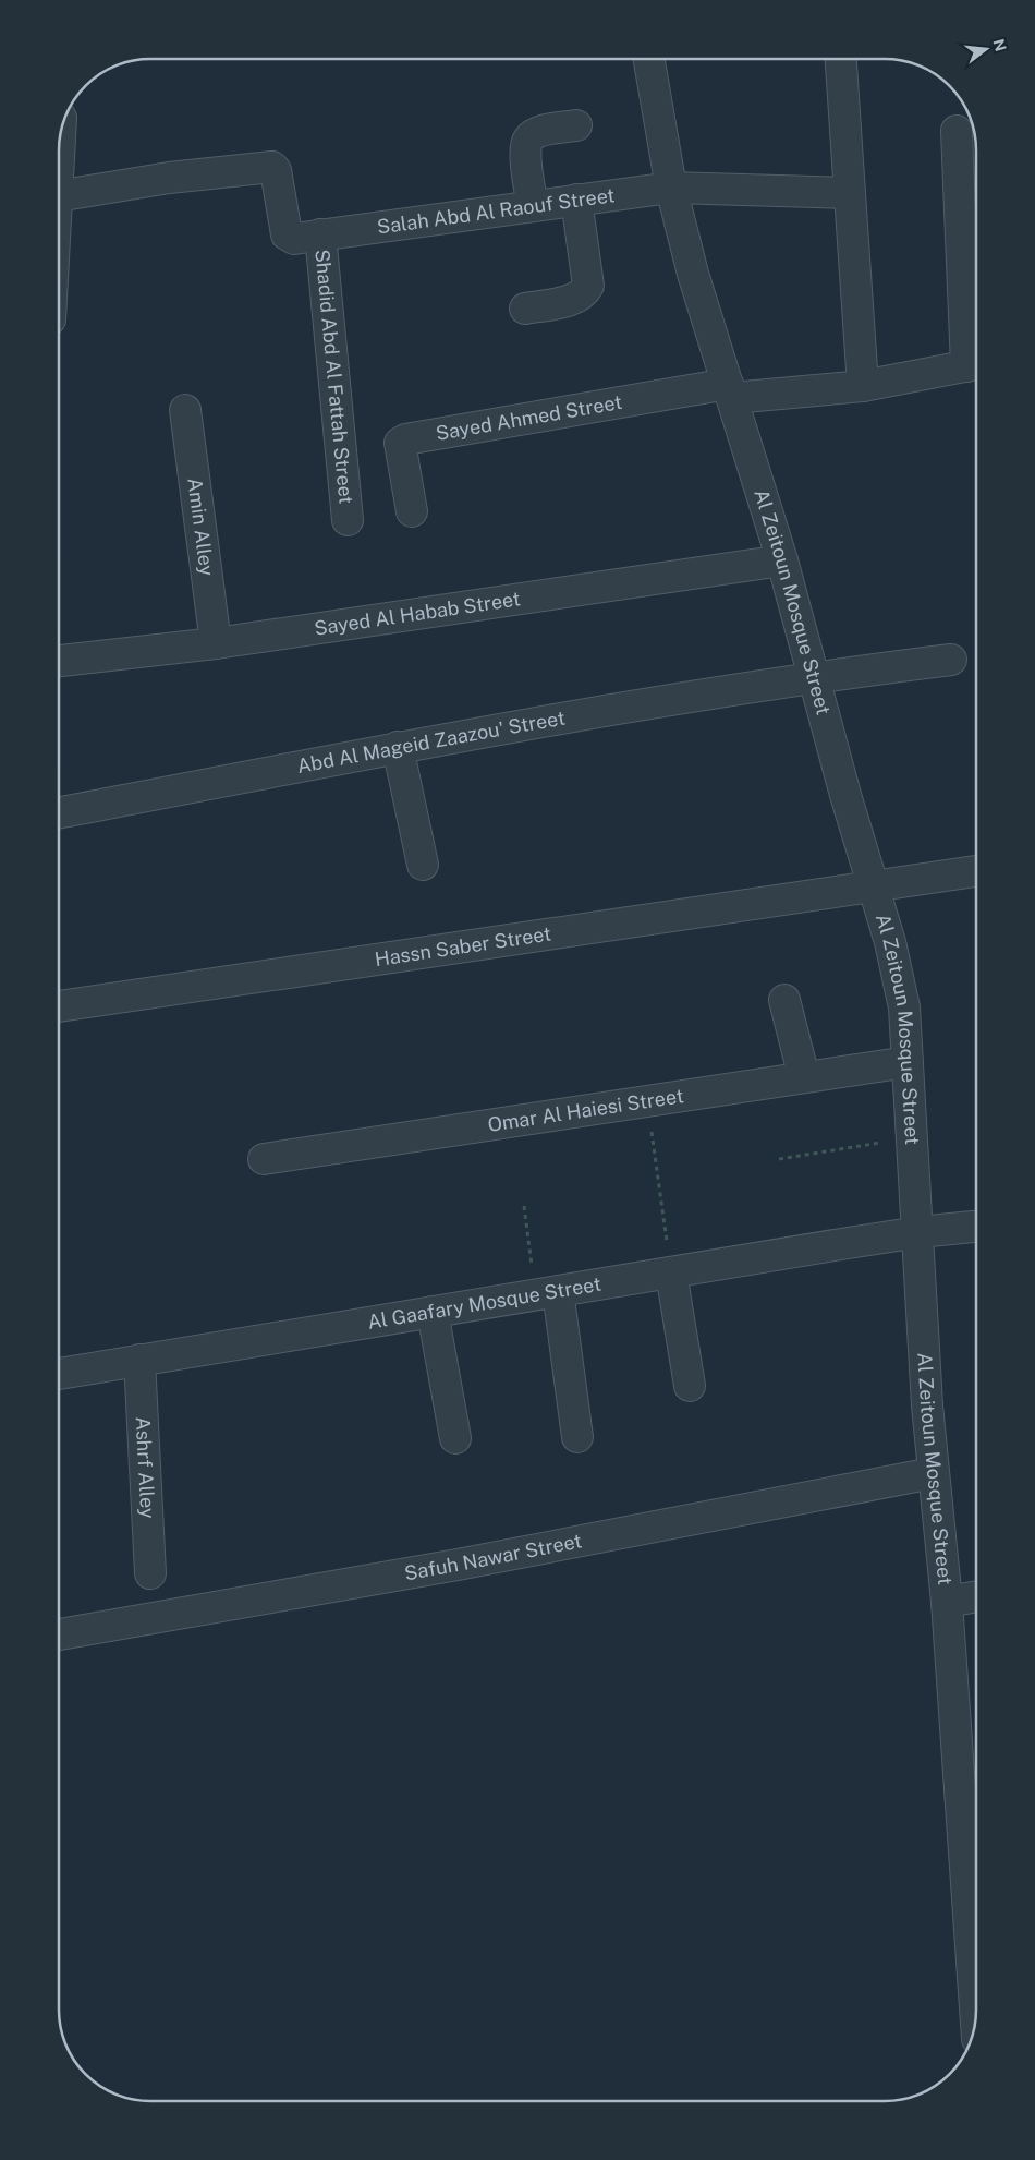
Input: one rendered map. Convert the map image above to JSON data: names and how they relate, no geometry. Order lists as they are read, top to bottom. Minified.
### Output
{"streets":{"street":["Salah Abd Al Raouf Street","Shadid Abd Al Fattah Street","Sayed Ahmed Street","Amin Alley","Al Zeitoun Mosque Street","Sayed Al Habab Street","Abd Al Mageid Zaazou' Street","Hassn Saber Street","Omar Al Haiesi Street","Al Gaafary Mosque Street","Ashrf Alley","Safuh Nawar Street"]},"crossings":[["Salah Abd Al Raouf Street","Shadid Abd Al Fattah Street"],["Salah Abd Al Raouf Street","Al Zeitoun Mosque Street"],["Sayed Ahmed Street","Al Zeitoun Mosque Street"],["Amin Alley","Sayed Al Habab Street"],["Al Zeitoun Mosque Street","Sayed Al Habab Street"],["Al Zeitoun Mosque Street","Abd Al Mageid Zaazou' Street"],["Al Zeitoun Mosque Street","Hassn Saber Street"],["Al Zeitoun Mosque Street","Omar Al Haiesi Street"],["Al Zeitoun Mosque Street","Al Gaafary Mosque Street"],["Al Zeitoun Mosque Street","Safuh Nawar Street"],["Al Gaafary Mosque Street","Ashrf Alley"]],"north":"right"}
